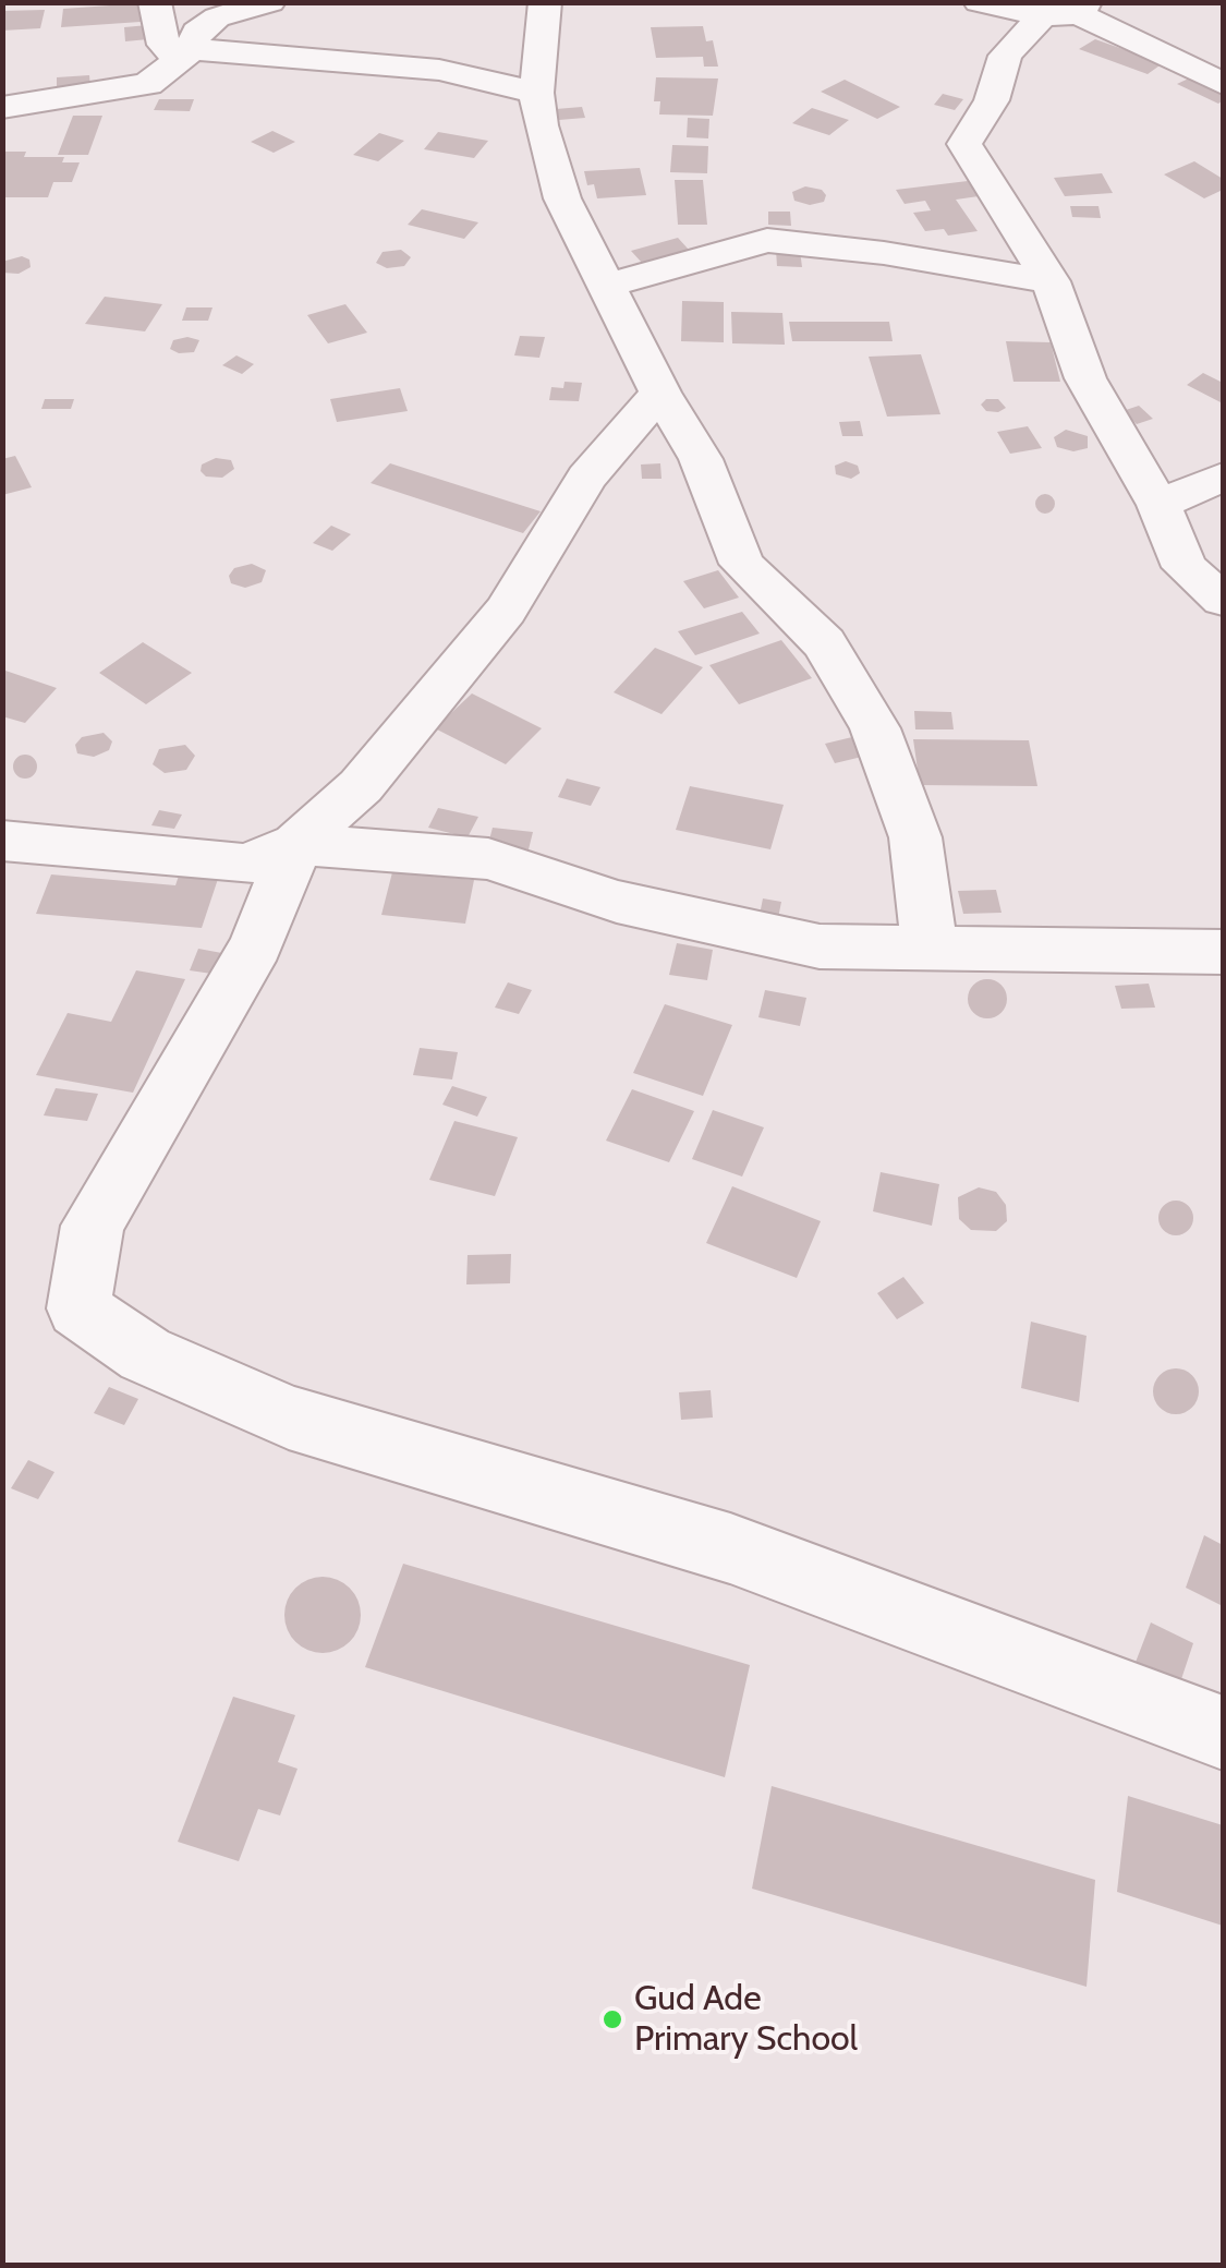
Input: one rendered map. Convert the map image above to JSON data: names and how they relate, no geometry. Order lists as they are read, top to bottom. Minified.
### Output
{"places":["Gud Ade Primary School"]}
